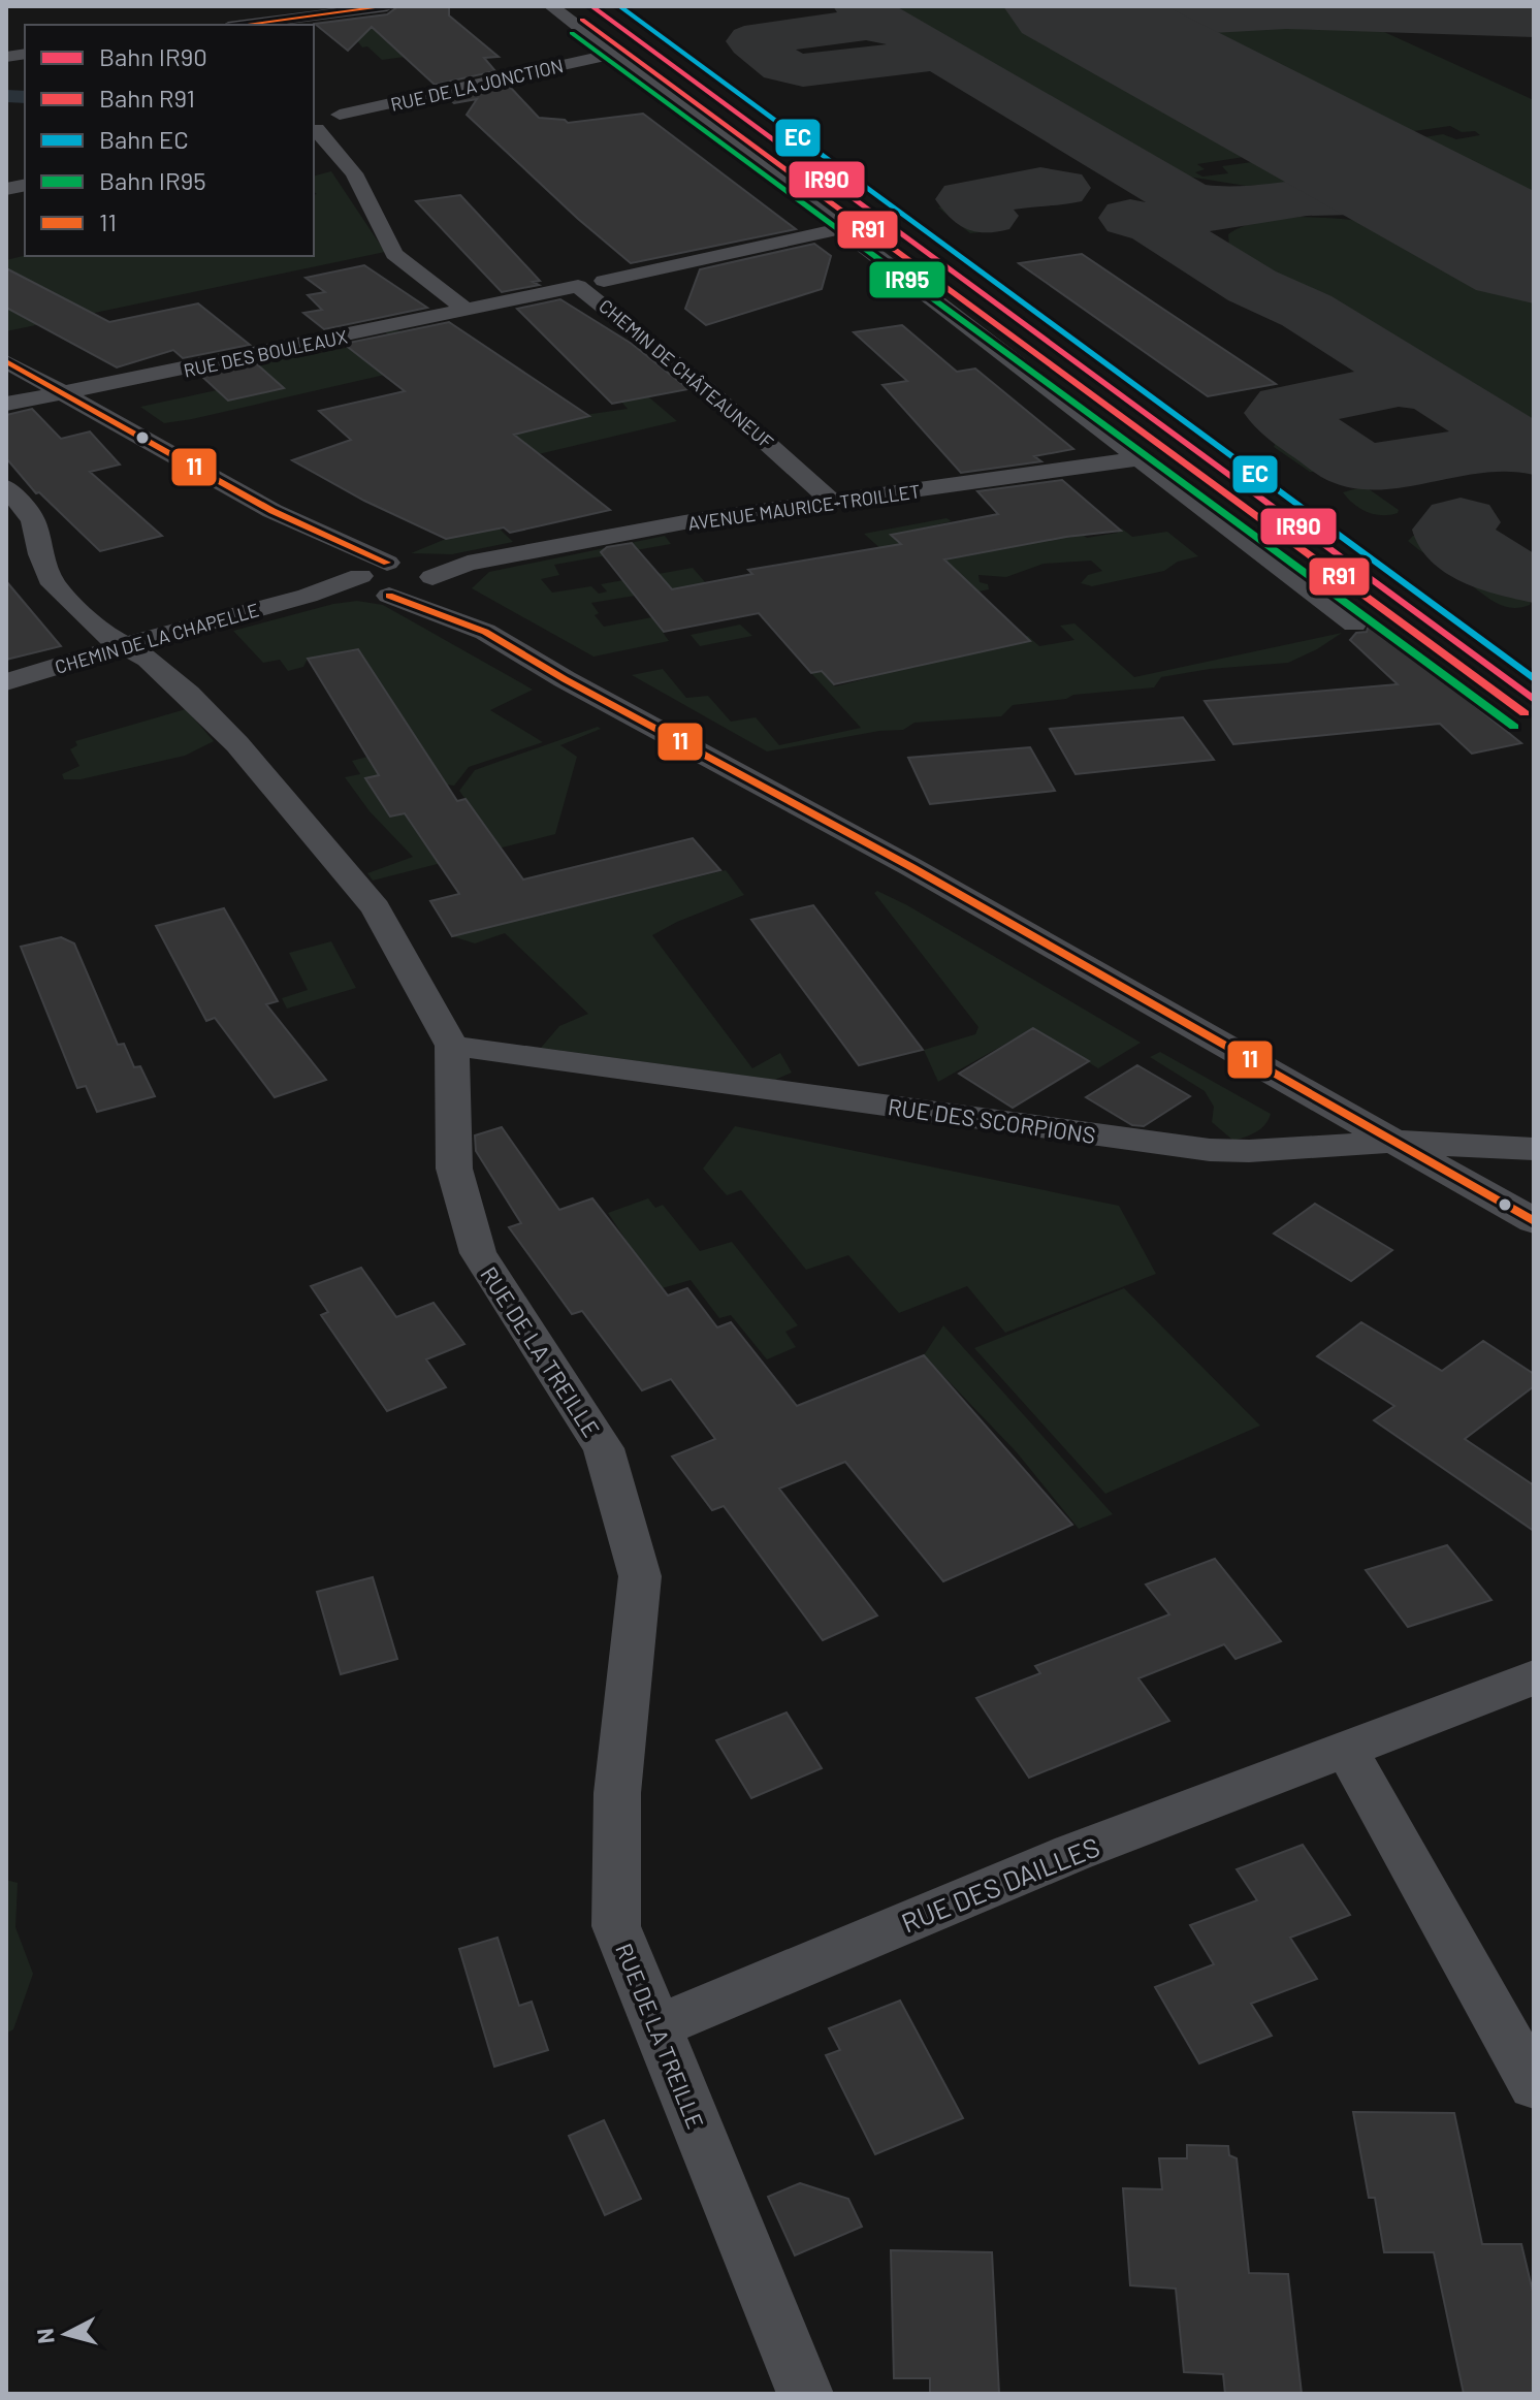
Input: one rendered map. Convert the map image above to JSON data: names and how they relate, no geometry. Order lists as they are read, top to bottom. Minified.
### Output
{"streets":{"street":["RUE DE LA JONCTION","RUE DES BOULEAUX","CHEMIN DE CHÂTEAUNEUF","AVENUE MAURICE-TROILLET","CHEMIN DE LA CHAPELLE","RUE DES SCORPIONS","RUE DE LA TREILLE","RUE DES DAILLES"]},"crossings":[["RUE DES BOULEAUX","CHEMIN DE CHÂTEAUNEUF"],["CHEMIN DE CHÂTEAUNEUF","AVENUE MAURICE-TROILLET"],["AVENUE MAURICE-TROILLET","CHEMIN DE LA CHAPELLE"],["CHEMIN DE LA CHAPELLE","RUE DE LA TREILLE"],["RUE DES SCORPIONS","RUE DE LA TREILLE"],["RUE DE LA TREILLE","RUE DES DAILLES"]],"lines":["rail line IR90","rail line EC","transit line 11","rail line R91","rail line IR95"],"legend":["Bahn IR90","Bahn R91","Bahn EC","Bahn IR95","11"],"north":"left"}
